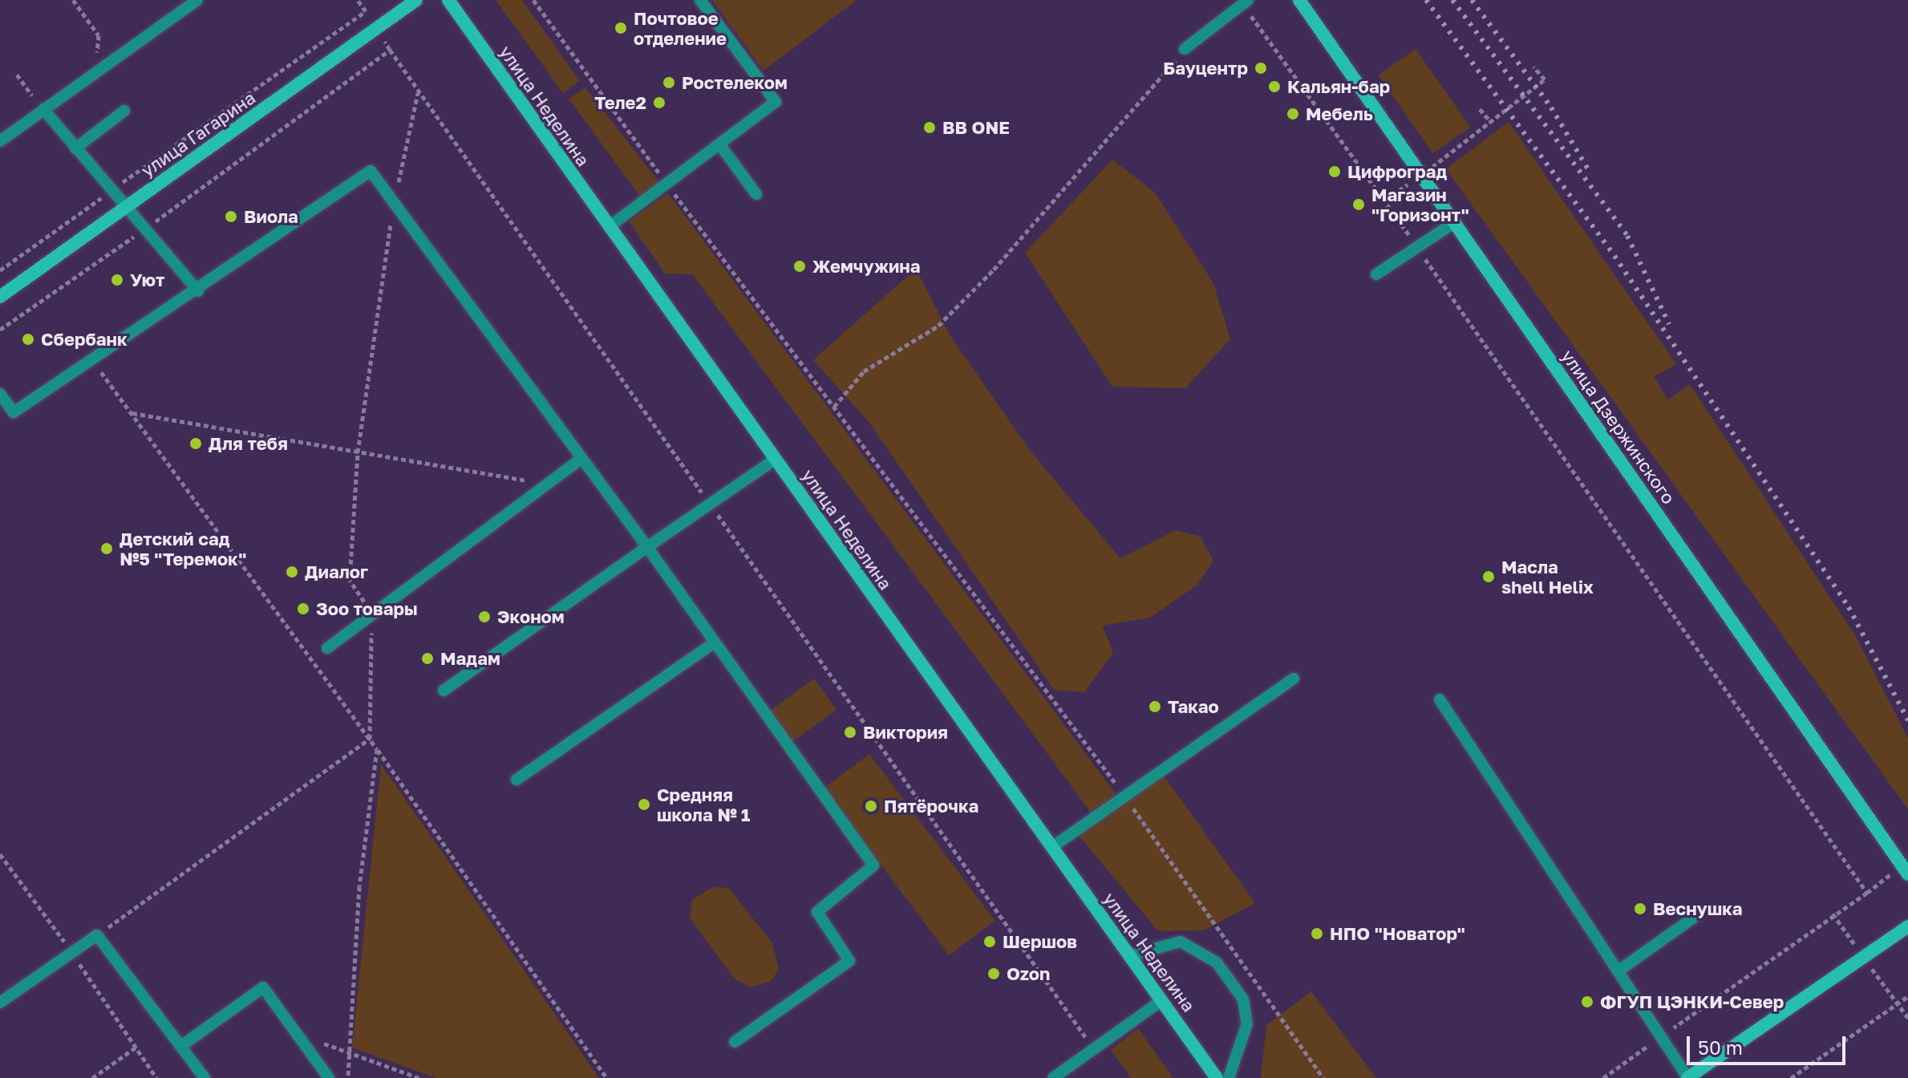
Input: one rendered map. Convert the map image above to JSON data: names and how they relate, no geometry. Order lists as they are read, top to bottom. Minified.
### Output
{"streets":{"street":["улица Неделина","улица Гагарина","улица Дзержинского"]},"places":["Почтовое отделение","Бауцентр","Ростелеком","Кальян-бар","Теле2","Мебель","BB ONE","Цифроград","Магазин \"Горизонт\"","Виола","Жемчужина","Уют","Сбербанк","Для тебя","Детский сад №5 \"Теремок\"","Диалог","Масла shell Helix","Зоо товары","Эконом","Мадам","Такао","Виктория","Средняя школа № 1","Пятёрочка","Веснушка","НПО \"Новатор\"","Шершов","Ozon","ФГУП ЦЭНКИ-Север"],"scale_bar":"50 m"}
